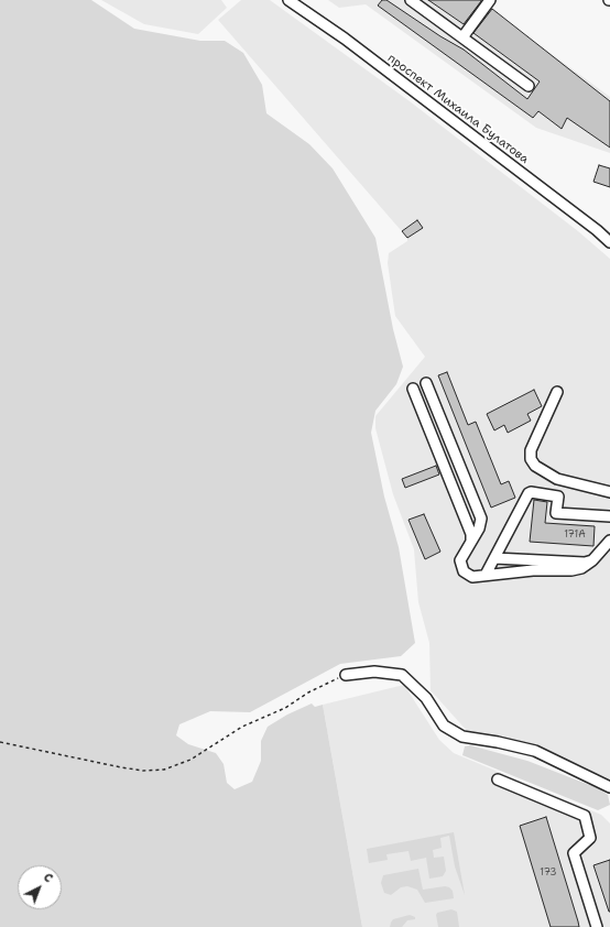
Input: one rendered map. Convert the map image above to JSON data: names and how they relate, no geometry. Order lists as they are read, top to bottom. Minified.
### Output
{"streets":{"street":["проспект Михаила Булатова"]},"house_numbers":["171А","173"],"north":"top right"}
